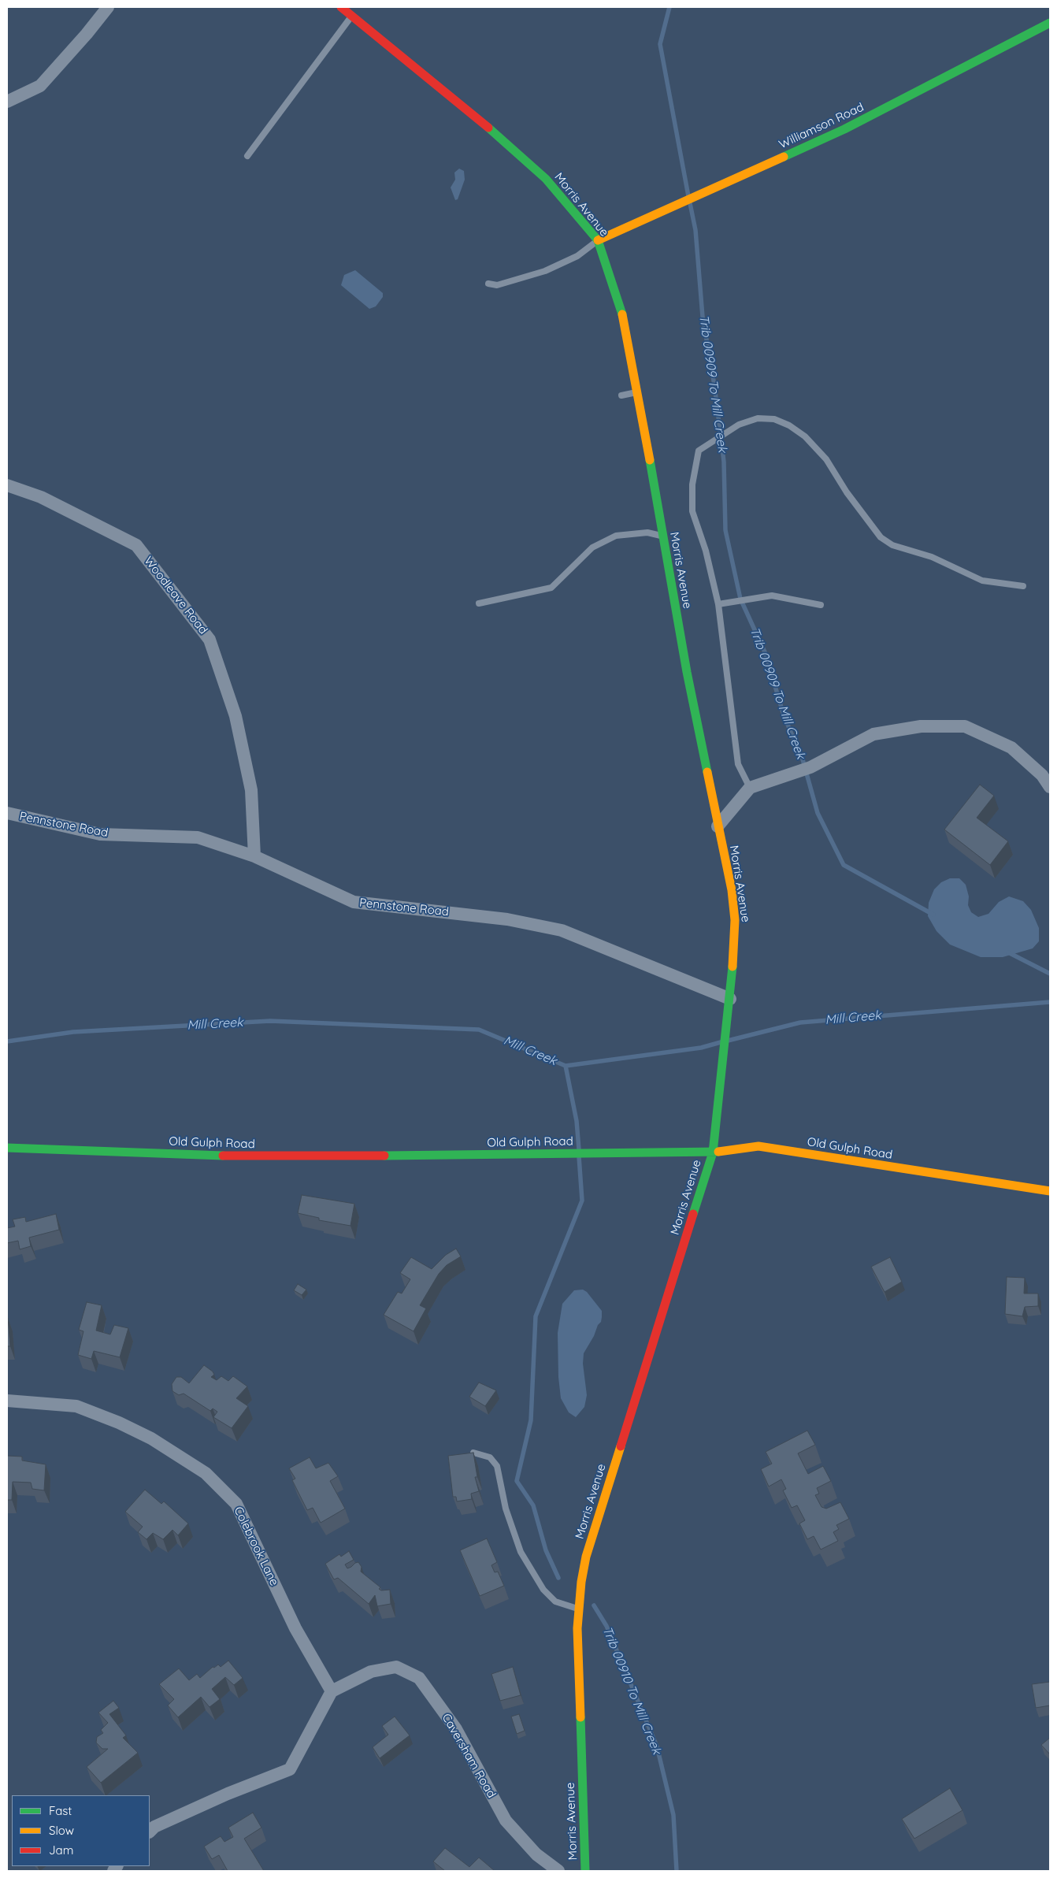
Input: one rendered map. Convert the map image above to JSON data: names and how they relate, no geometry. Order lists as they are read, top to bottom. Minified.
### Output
{"streets":{"street":["Williamson Road","Morris Avenue","Woodleave Road","Pennstone Road","Old Gulph Road","Colebrook Lane","Caversham Road"]},"crossings":[["Williamson Road","Morris Avenue"],["Morris Avenue","Pennstone Road"],["Morris Avenue","Old Gulph Road"],["Woodleave Road","Pennstone Road"],["Colebrook Lane","Caversham Road"]],"water":["Trib 00909 To Mill Creek","Mill Creek","Trib 00910 To Mill Creek"],"legend":["Fast","Slow","Jam"]}
